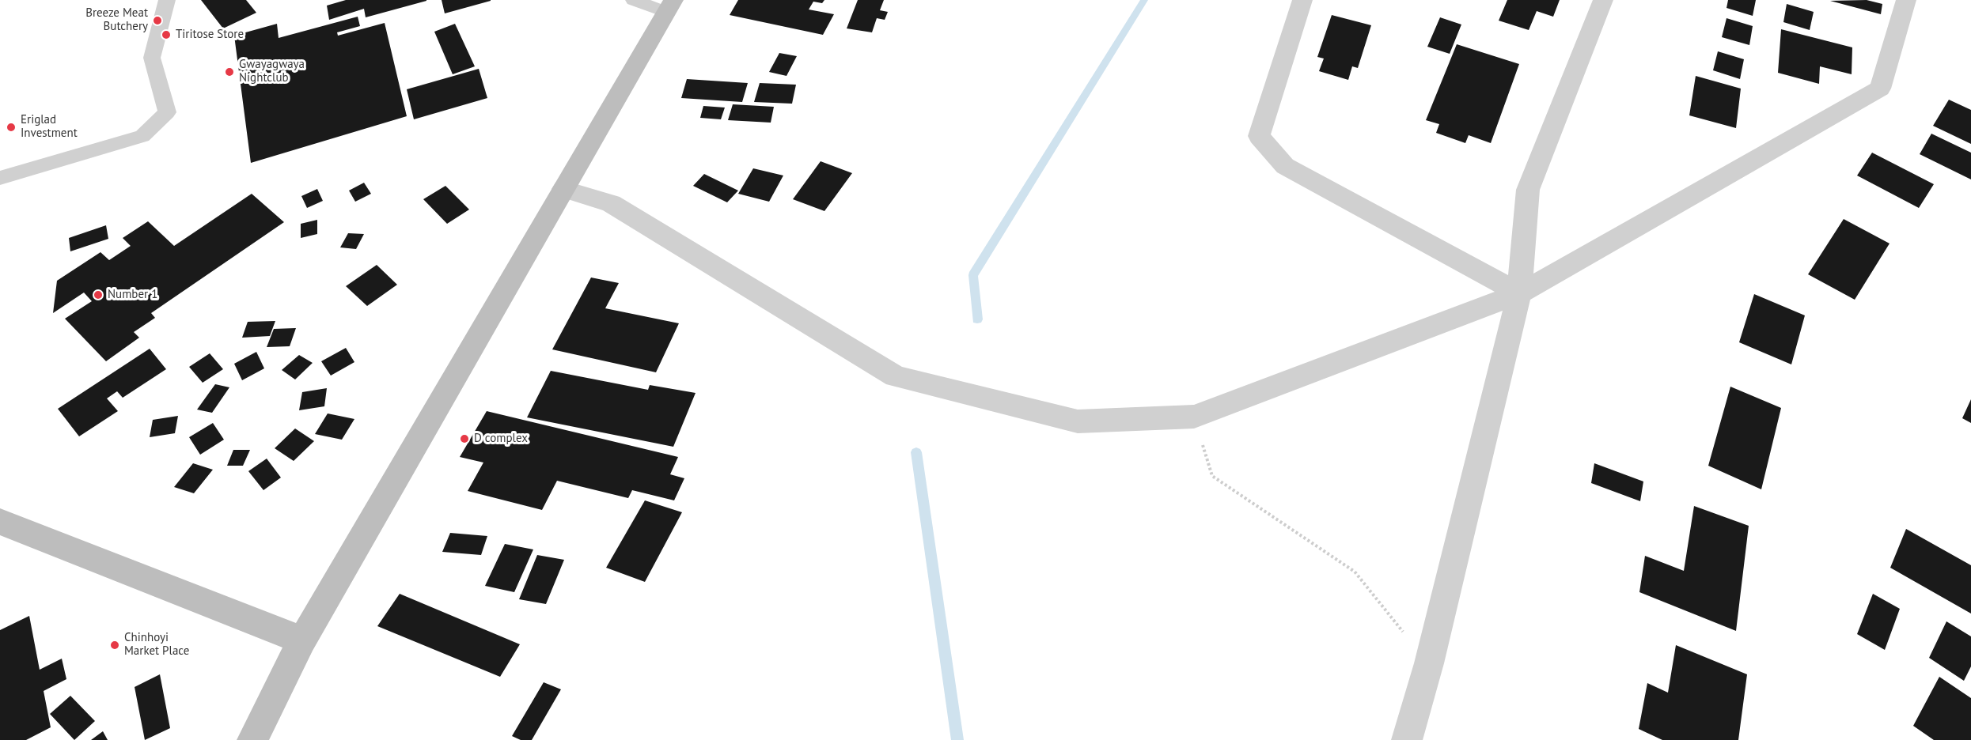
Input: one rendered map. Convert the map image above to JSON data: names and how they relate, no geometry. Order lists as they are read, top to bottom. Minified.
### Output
{"places":["Breeze Meat Butchery","Tiritose Store","Gwayagwaya Nightclub","Eriglad Investment","Number 1","D complex","Chinhoyi Market Place"]}
